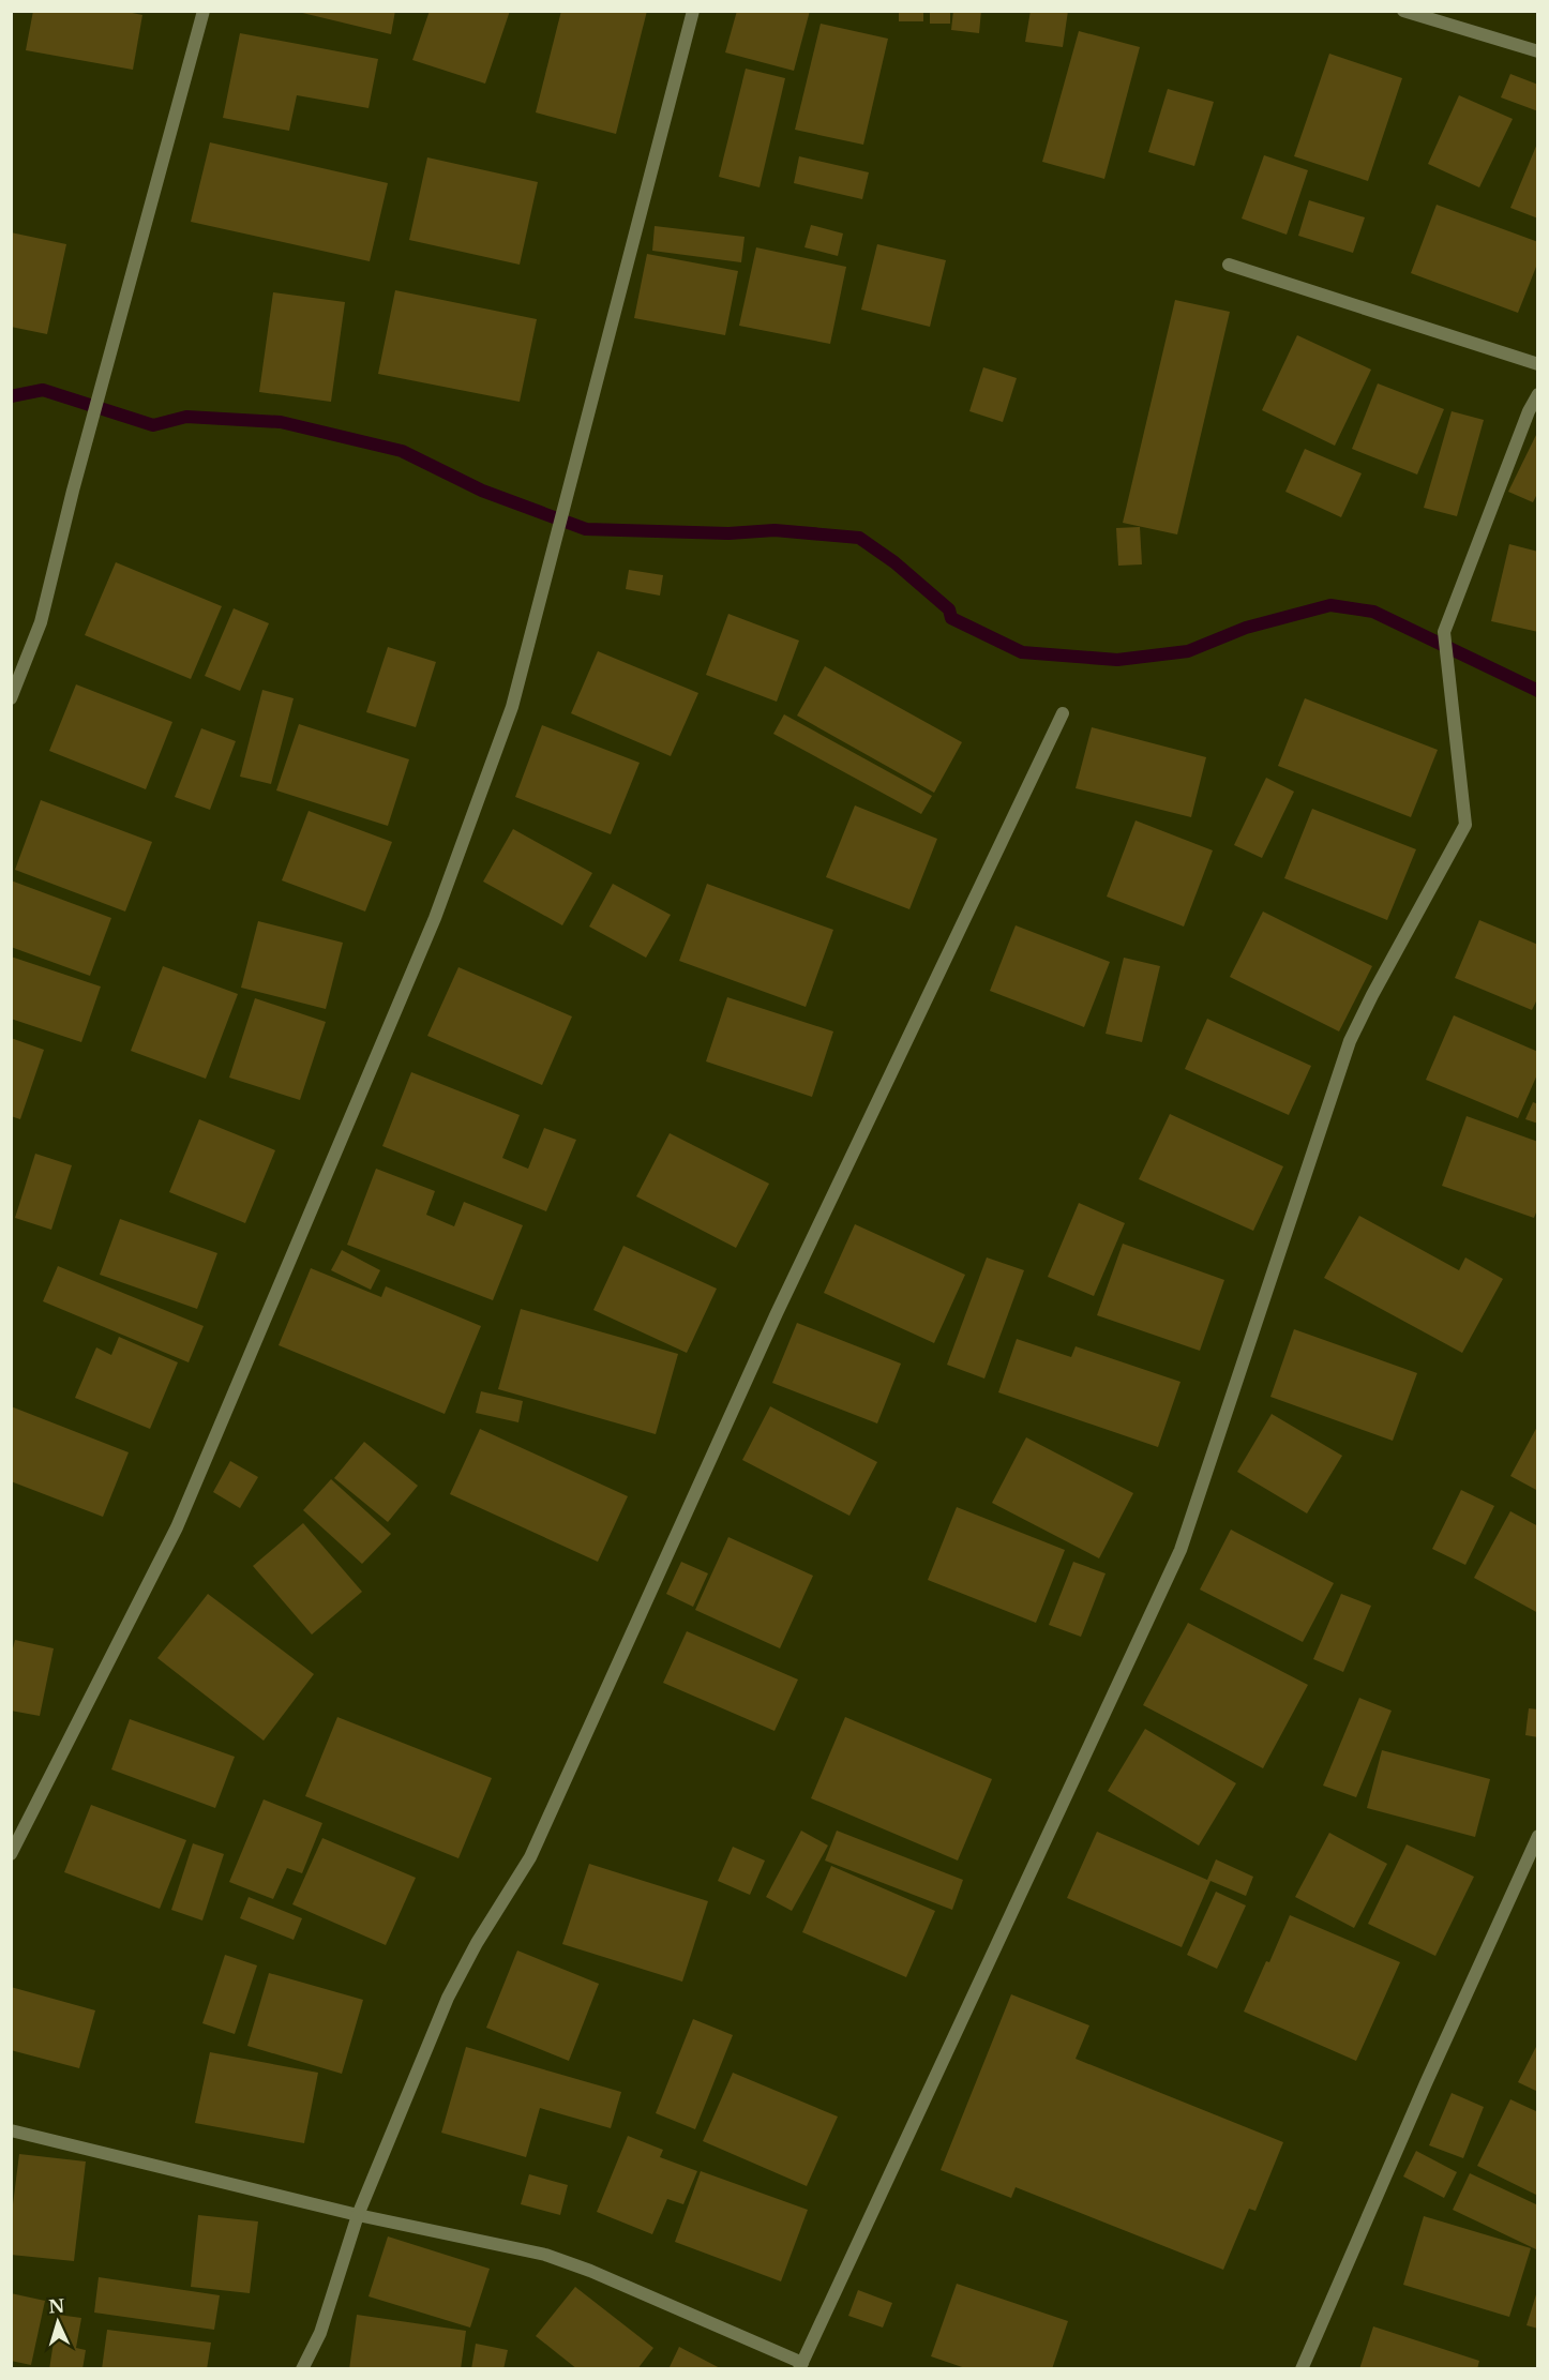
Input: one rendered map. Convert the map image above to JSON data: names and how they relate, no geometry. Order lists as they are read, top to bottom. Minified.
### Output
{"north":"top"}
